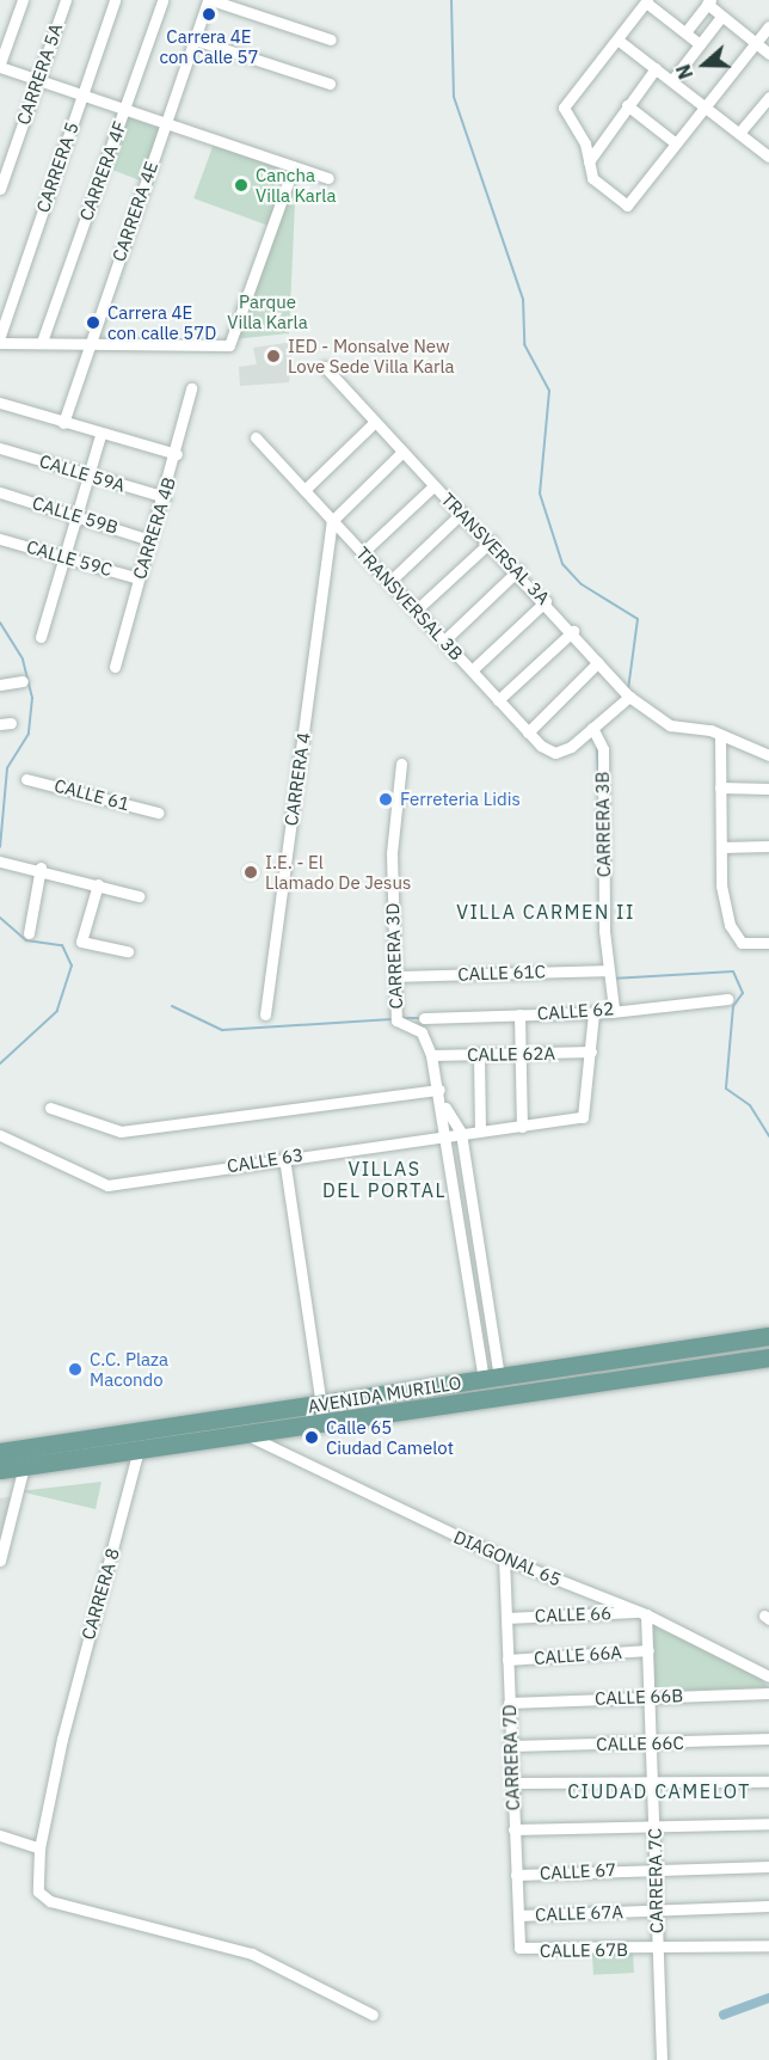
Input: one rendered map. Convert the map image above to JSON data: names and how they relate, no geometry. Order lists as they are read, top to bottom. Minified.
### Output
{"streets":{"main road":["AVENIDA MURILLO"],"street":["CARRERA 5A","CARRERA 5","CARRERA 4F","CARRERA 4E","CALLE 59A","CALLE 59B","CARRERA 4B","TRANSVERSAL 3A","CALLE 59C","TRANSVERSAL 3B","CARRERA 4","CALLE 61","CARRERA 3B","CARRERA 3D","CALLE 61C","CALLE 62","CALLE 62A","CALLE 63","DIAGONAL 65","CARRERA 8","CALLE 66","CALLE 66A","CALLE 66B","CALLE 66C","CARRERA 7D","CALLE 67","CARRERA 7C","CALLE 67A","CALLE 67B"]},"crossings":[["CALLE 59A","CARRERA 4B"],["CALLE 59B","CARRERA 4B"],["CARRERA 4B","CALLE 59C"],["TRANSVERSAL 3B","CARRERA 4"],["TRANSVERSAL 3B","CARRERA 3B"],["CARRERA 3B","CALLE 61C"],["CARRERA 3B","CALLE 62"],["CARRERA 3D","CALLE 61C"],["CARRERA 3D","CALLE 62A"],["CALLE 62A","CALLE 63"],["AVENIDA MURILLO","DIAGONAL 65"],["AVENIDA MURILLO","CARRERA 8"],["DIAGONAL 65","CALLE 66"],["DIAGONAL 65","CARRERA 7D"],["DIAGONAL 65","CARRERA 7C"],["CALLE 66","CARRERA 7D"],["CALLE 66","CARRERA 7C"],["CALLE 66A","CARRERA 7D"],["CALLE 66A","CARRERA 7C"],["CALLE 66B","CARRERA 7D"],["CALLE 66B","CARRERA 7C"],["CALLE 66C","CARRERA 7D"],["CALLE 66C","CARRERA 7C"],["CARRERA 7D","CALLE 67"],["CARRERA 7D","CALLE 67A"],["CARRERA 7D","CALLE 67B"],["CALLE 67","CARRERA 7C"],["CARRERA 7C","CALLE 67A"],["CARRERA 7C","CALLE 67B"]],"districts":["VILLA CARMEN II","VILLAS DEL PORTAL","CIUDAD CAMELOT"],"parks":["Parque Villa Karla"],"places":["Carrera 4E con Calle 57","Cancha Villa Karla","Carrera 4E con calle 57D","IED - Monsalve New Love Sede Villa Karla","Ferreteria Lidis","I.E. - El Llamado De Jesus","C.C. Plaza Macondo","Calle 65 Ciudad Camelot"],"north":"left"}
